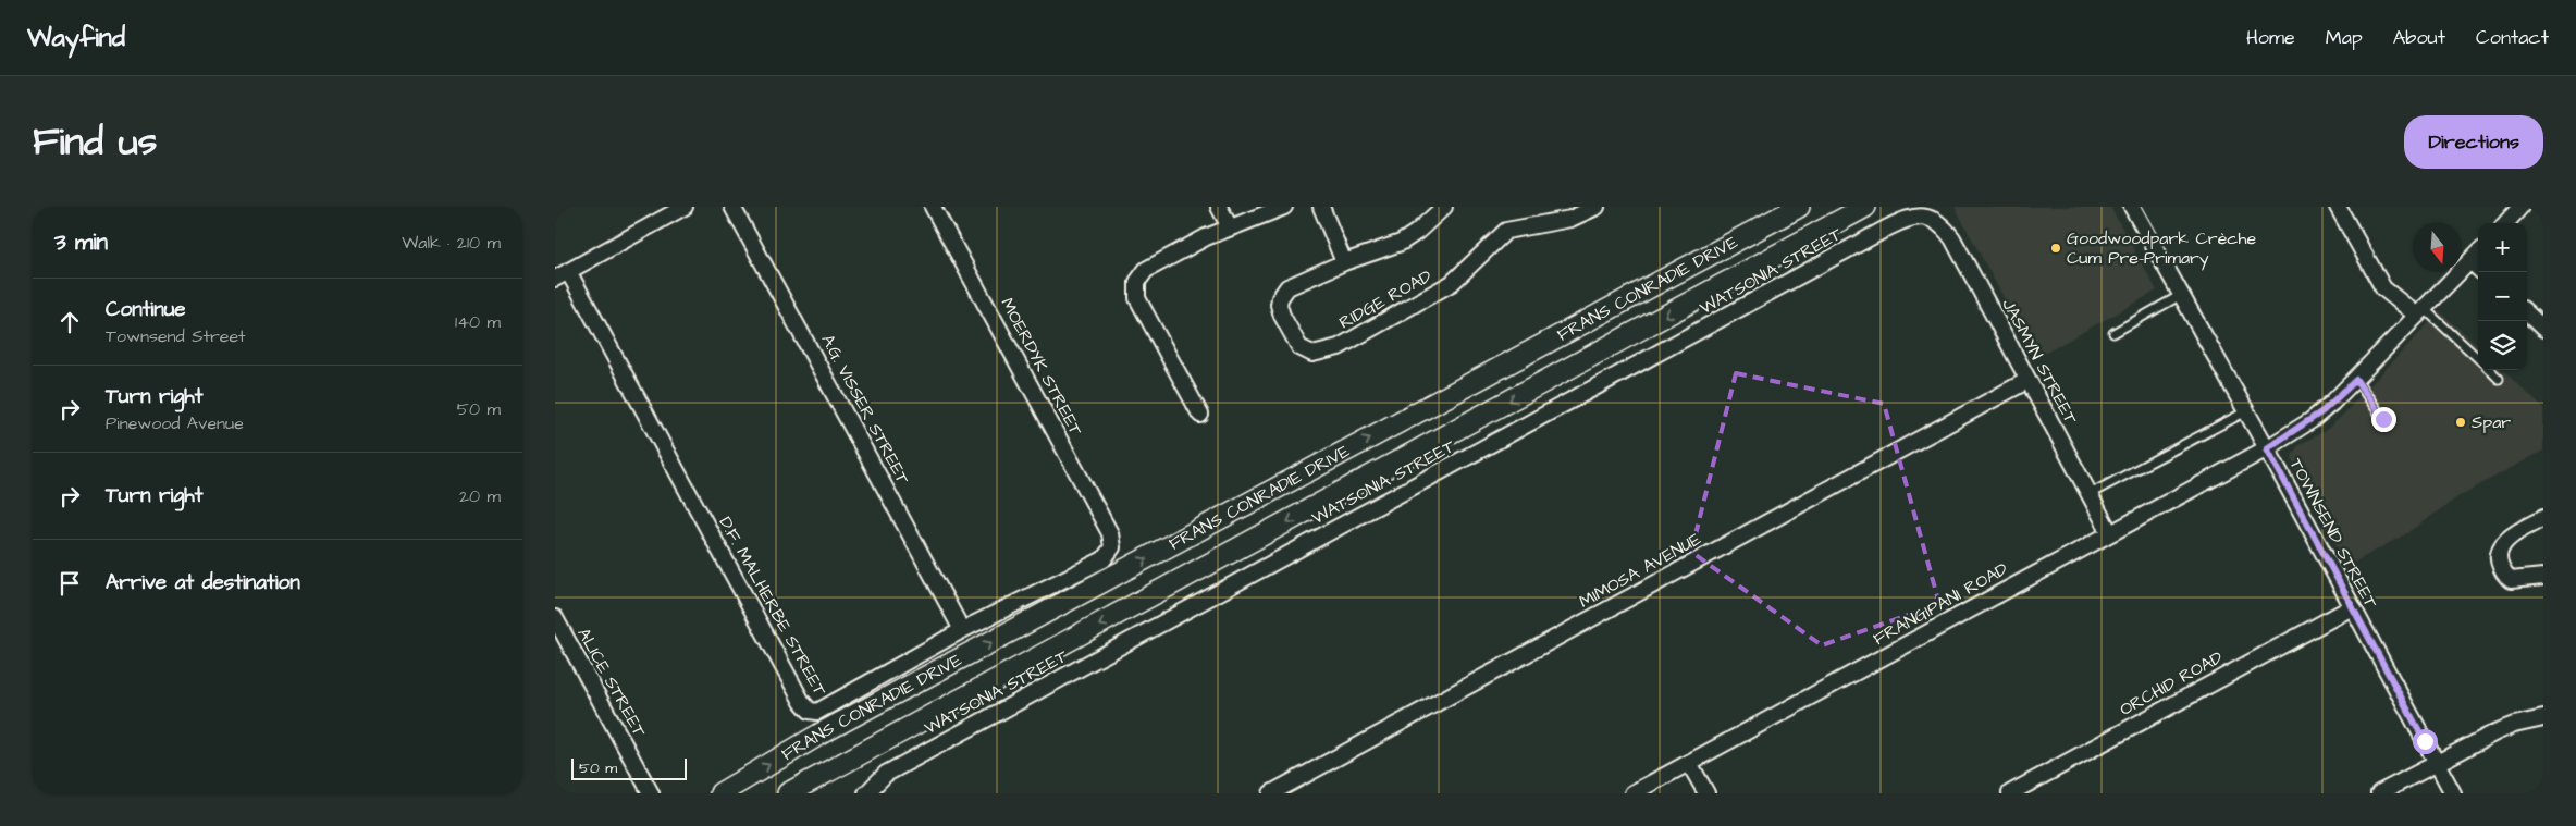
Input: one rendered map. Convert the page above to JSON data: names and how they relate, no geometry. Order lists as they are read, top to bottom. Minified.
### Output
{"streets":{"main road":["FRANS CONRADIE DRIVE"],"street":["WATSONIA STREET","RIDGE ROAD","JASMYN STREET","MOERDYK STREET","A.G. VISSER STREET","TOWNSEND STREET","MIMOSA AVENUE","FRANGIPANI ROAD","D.F. MALHERBE STREET","ALICE STREET","ORCHID ROAD"]},"crossings":[["WATSONIA STREET","JASMYN STREET"],["JASMYN STREET","MIMOSA AVENUE"],["JASMYN STREET","FRANGIPANI ROAD"],["MOERDYK STREET","D.F. MALHERBE STREET"],["A.G. VISSER STREET","D.F. MALHERBE STREET"],["TOWNSEND STREET","FRANGIPANI ROAD"],["TOWNSEND STREET","ORCHID ROAD"]],"places":["Goodwoodpark Crèche Cum Pre-Primary","Spar"],"scale_bar":"50 m","north":"bottom","page":{"header":"Wayfind","nav":["Home","Map","About","Contact"],"title":"Find us","buttons":"Directions","heading":["3 min","Walk · 210 m"],"map_buttons":["+","−"],"list":[["Continue","Townsend Street","140 m"],["Turn right","Pinewood Avenue","50 m"],["Turn right","20 m"],"Arrive at destination"],"scale":"50 m"}}
